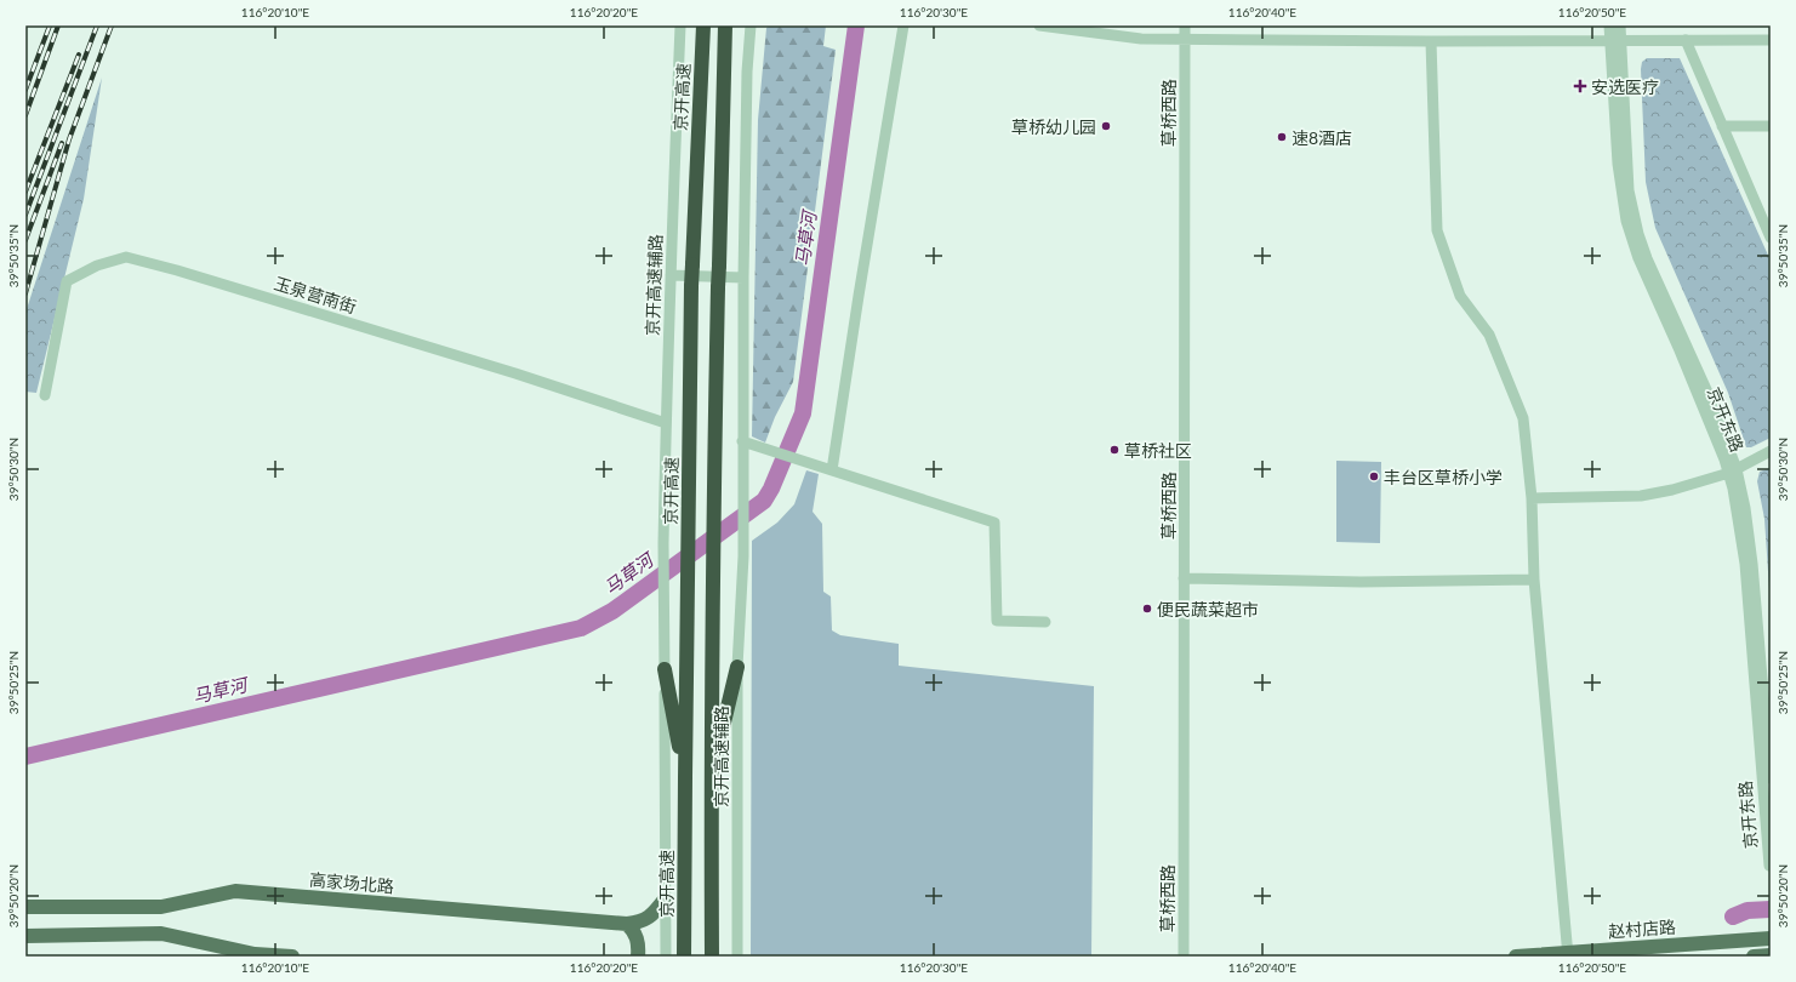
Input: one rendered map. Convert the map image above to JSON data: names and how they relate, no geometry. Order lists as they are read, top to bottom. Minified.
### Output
{"streets":{"highway":["京开高速"],"main road":["高家场北路","赵村店路"],"street":["草桥西路","京开高速辅路","玉泉营南街","京开东路"]},"crossings":[["京开高速辅路","玉泉营南街"]],"water":["马草河"],"places":{"health":["安选医疗"],"other":["草桥幼儿园","速8酒店","草桥社区","丰台区草桥小学","便民蔬菜超市"]},"coordinates":["116°20'10\"E","116°20'20\"E","116°20'30\"E","116°20'40\"E","116°20'50\"E","39°50'35\"N","39°50'30\"N","39°50'25\"N","39°50'20\"N"]}
